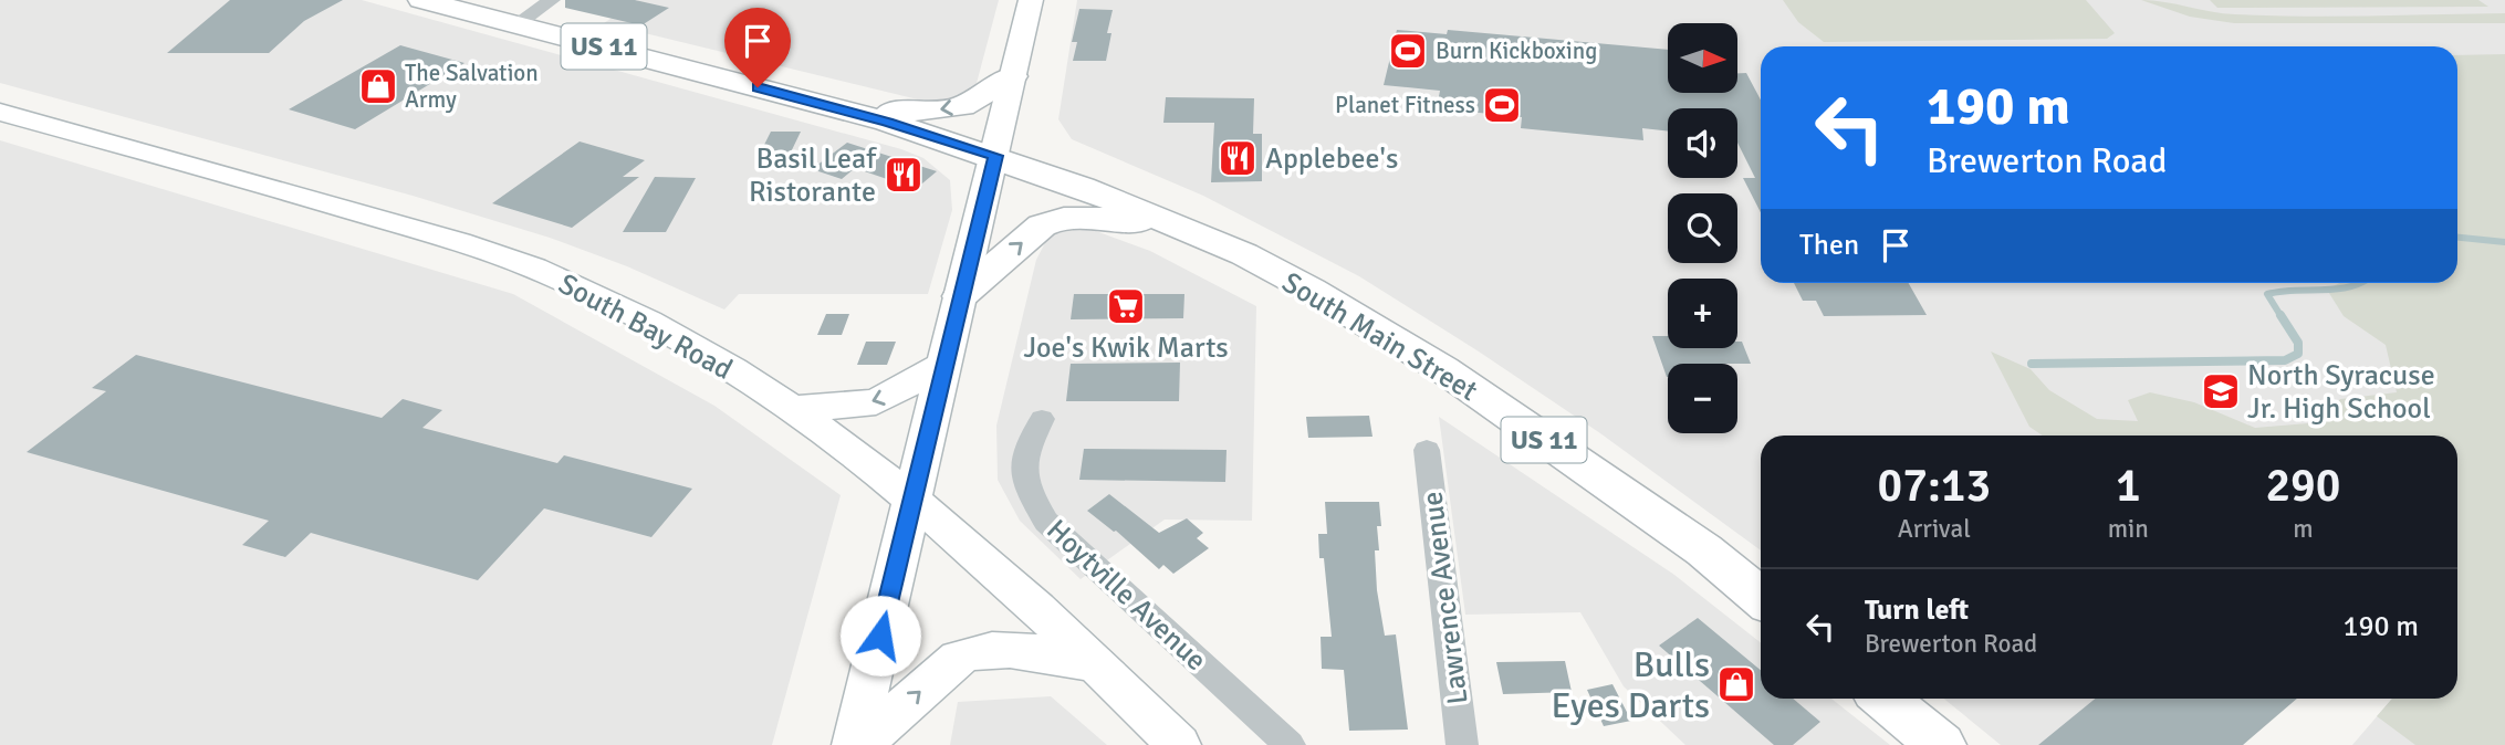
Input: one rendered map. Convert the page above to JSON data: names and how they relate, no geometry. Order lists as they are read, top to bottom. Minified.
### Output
{"streets":{"main road":["US 11","South Bay Road","South Main Street"],"street":["Hoytville Avenue","Lawrence Avenue"]},"crossings":[["US 11","South Main Street"]],"places":{"sports":["Burn Kickboxing","Planet Fitness"],"shop":["The Salvation Army","Bulls Eyes Darts"],"restaurant":["Applebee's","Basil Leaf Ristorante"],"supermarket":["Joe's Kwik Marts"],"school or university":["North Syracuse Jr. High School"]},"north":"right","page":{"map_buttons":["+","−"],"turn":["190 m","Brewerton Road"],"then":"Then","eta":["07:13","Arrival","1","min","290","m"],"list":[{"name":"Turn left","note":"Brewerton Road","value":"190 m"}]}}
